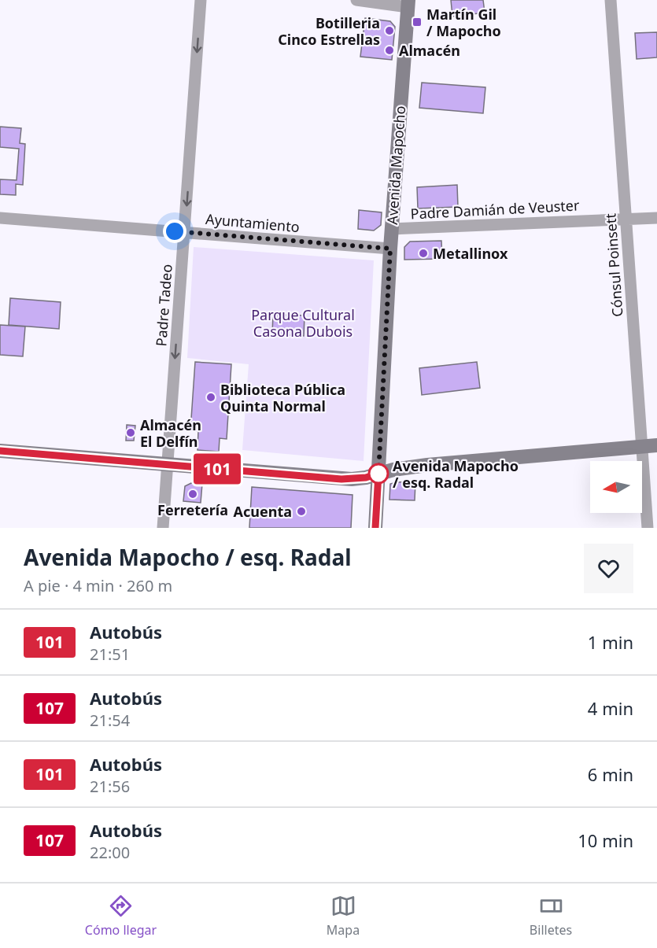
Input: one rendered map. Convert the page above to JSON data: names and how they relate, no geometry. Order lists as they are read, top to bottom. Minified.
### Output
{"streets":{"main road":["Avenida Mapocho"],"street":["Padre Damián de Veuster","Ayuntamiento","Cónsul Poinsett","Padre Tadeo"]},"crossings":[["Avenida Mapocho","Padre Damián de Veuster"],["Avenida Mapocho","Ayuntamiento"],["Padre Damián de Veuster","Cónsul Poinsett"],["Ayuntamiento","Padre Tadeo"]],"one_way":["Padre Tadeo"],"parks":["Parque Cultural Casona Dubois"],"places":{"transit":["Martín Gil / Mapocho"],"other":["Botilleria Cinco Estrellas","Almacén","Metallinox","Biblioteca Pública Quinta Normal","Almacén El Delfín","Avenida Mapocho / esq. Radal","Ferretería","Acuenta"]},"lines":["bus line 101"],"north":"left","page":{"on_map":"101","heading":["Avenida Mapocho / esq. Radal","A pie · 4 min · 260 m"],"list":[{"mark":"101","name":"Autobús","note":"21:51","value":"1 min"},{"mark":"107","name":"Autobús","note":"21:54","value":"4 min"},{"mark":"101","name":"Autobús","note":"21:56","value":"6 min"},{"mark":"107","name":"Autobús","note":"22:00","value":"10 min"}],"tabs":["Cómo llegar","Mapa","Billetes"]}}
